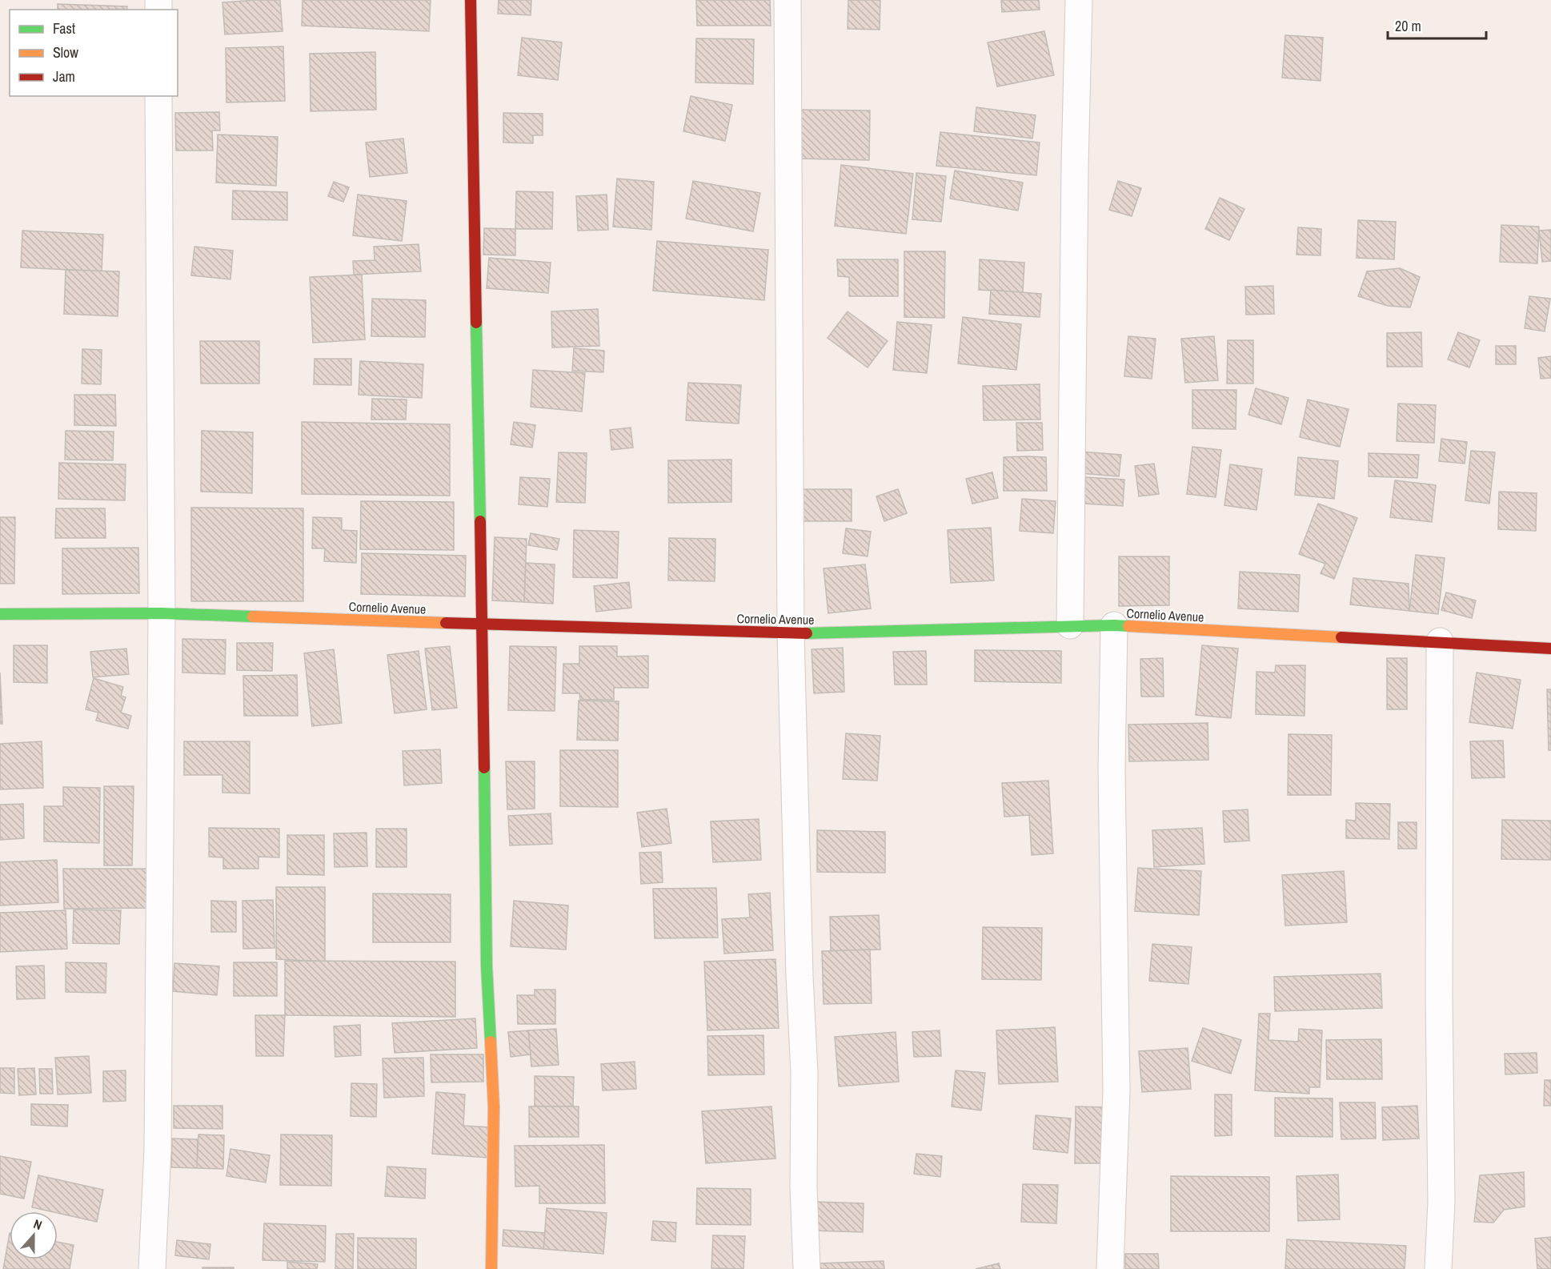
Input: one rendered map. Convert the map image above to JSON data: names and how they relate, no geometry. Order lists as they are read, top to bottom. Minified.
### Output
{"streets":{"street":["Cornelio Avenue"]},"legend":["Fast","Slow","Jam"],"scale_bar":"20 m","north":"top"}
